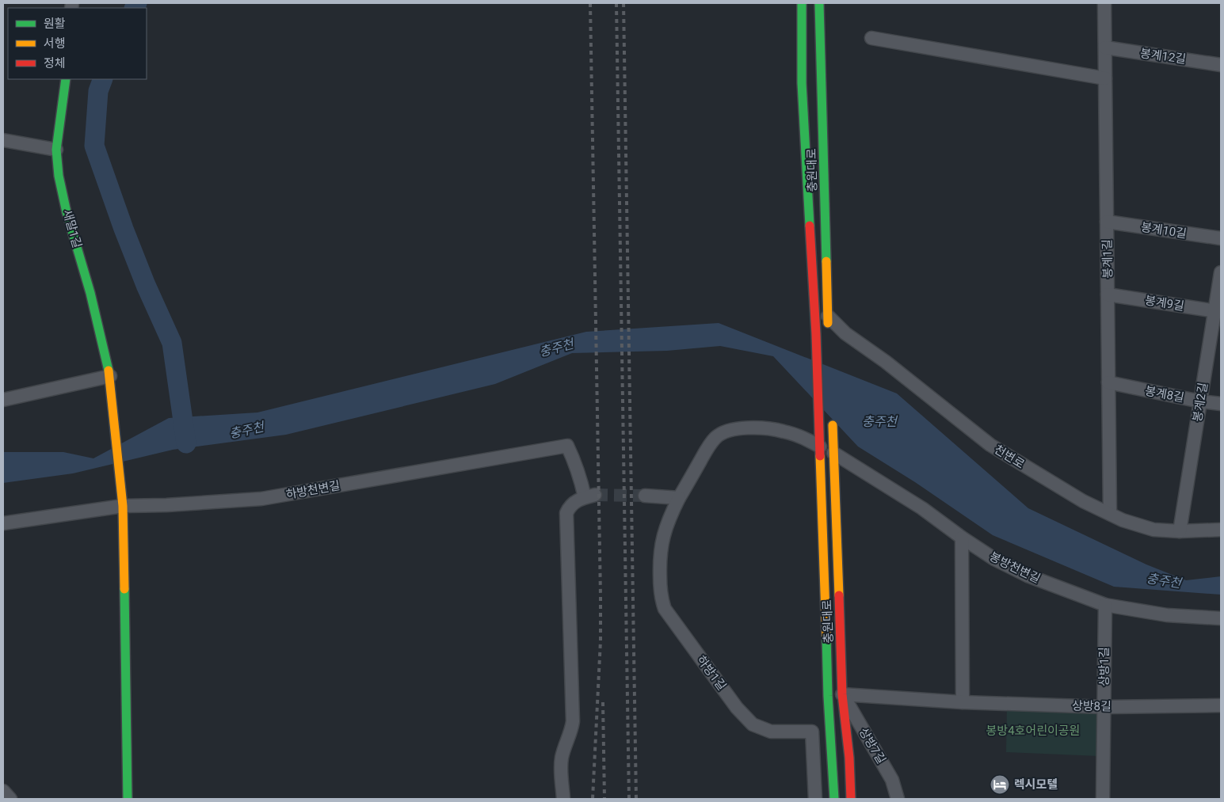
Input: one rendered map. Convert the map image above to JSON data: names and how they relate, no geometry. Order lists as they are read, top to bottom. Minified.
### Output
{"streets":{"street":["봉계12길","충원대로","새말1길","봉계10길","봉계1길","봉계9길","봉계8길","봉계2길","천변로","하방천변길","봉방천변길","상방1길","하방1길","상방8길","상방7길"]},"crossings":[["봉계12길","봉계1길"],["충원대로","천변로"],["충원대로","봉방천변길"],["충원대로","하방1길"],["충원대로","상방8길"],["충원대로","상방7길"],["새말1길","하방천변길"],["봉계10길","봉계1길"],["봉계1길","봉계9길"],["봉계1길","봉계8길"],["봉계1길","천변로"],["봉계9길","봉계2길"],["봉계8길","봉계2길"],["봉계2길","천변로"],["봉방천변길","상방1길"],["상방1길","상방8길"],["상방8길","상방7길"]],"water":["충주천"],"parks":["봉방4호어린이공원"],"places":{"hotel":["렉시모텔"]},"legend":["원활","서행","정체"]}
